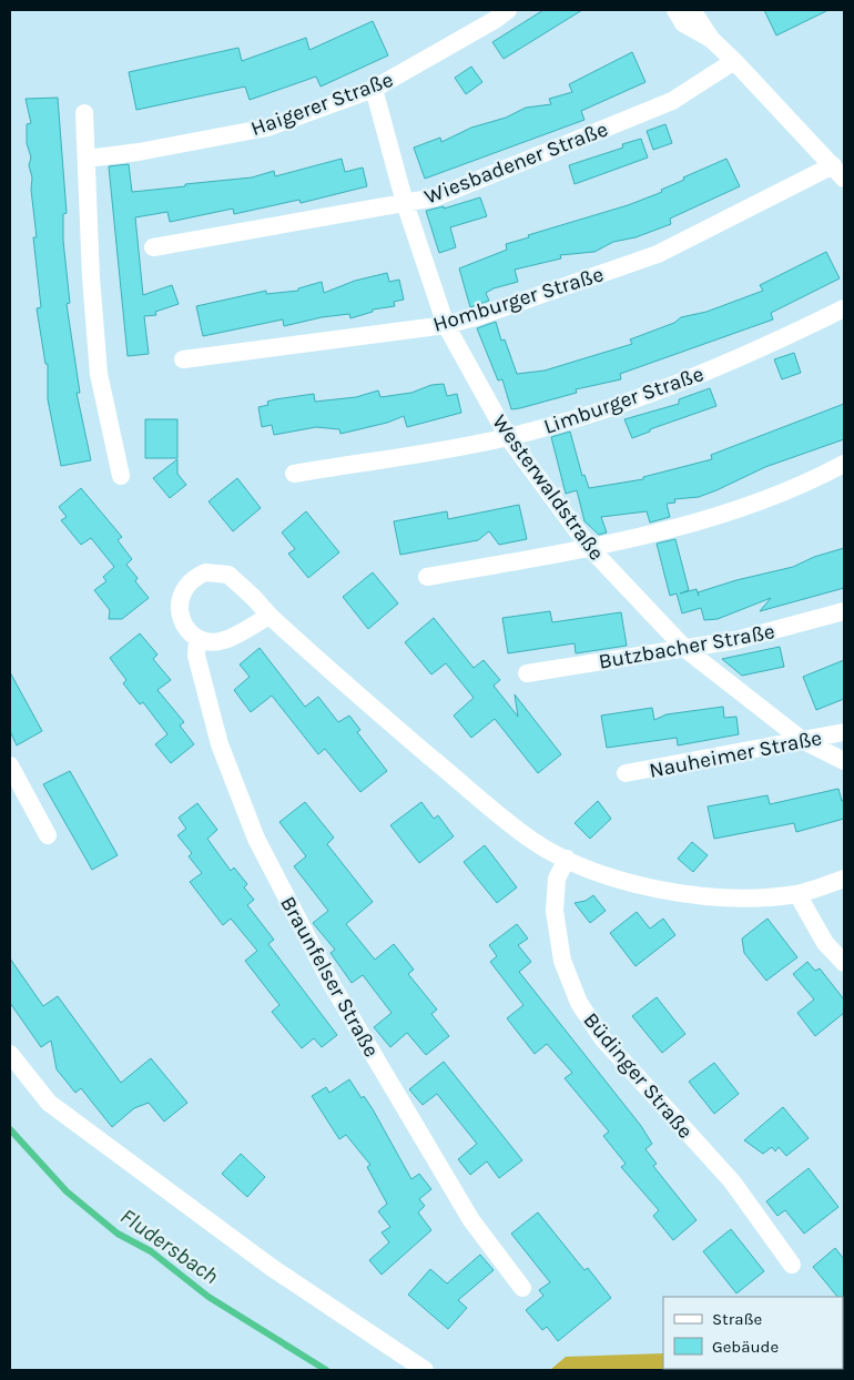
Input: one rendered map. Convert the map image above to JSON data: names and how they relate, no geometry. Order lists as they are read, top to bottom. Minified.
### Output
{"streets":{"street":["Haigerer Straße","Wiesbadener Straße","Homburger Straße","Limburger Straße","Westerwaldstraße","Butzbacher Straße","Nauheimer Straße","Braunfelser Straße","Büdinger Straße"]},"crossings":[["Haigerer Straße","Westerwaldstraße"],["Wiesbadener Straße","Westerwaldstraße"],["Homburger Straße","Westerwaldstraße"],["Limburger Straße","Westerwaldstraße"],["Westerwaldstraße","Butzbacher Straße"],["Westerwaldstraße","Nauheimer Straße"],["Braunfelser Straße","Büdinger Straße"]],"water":["Fludersbach"],"legend":["Straße","Gebäude"]}
